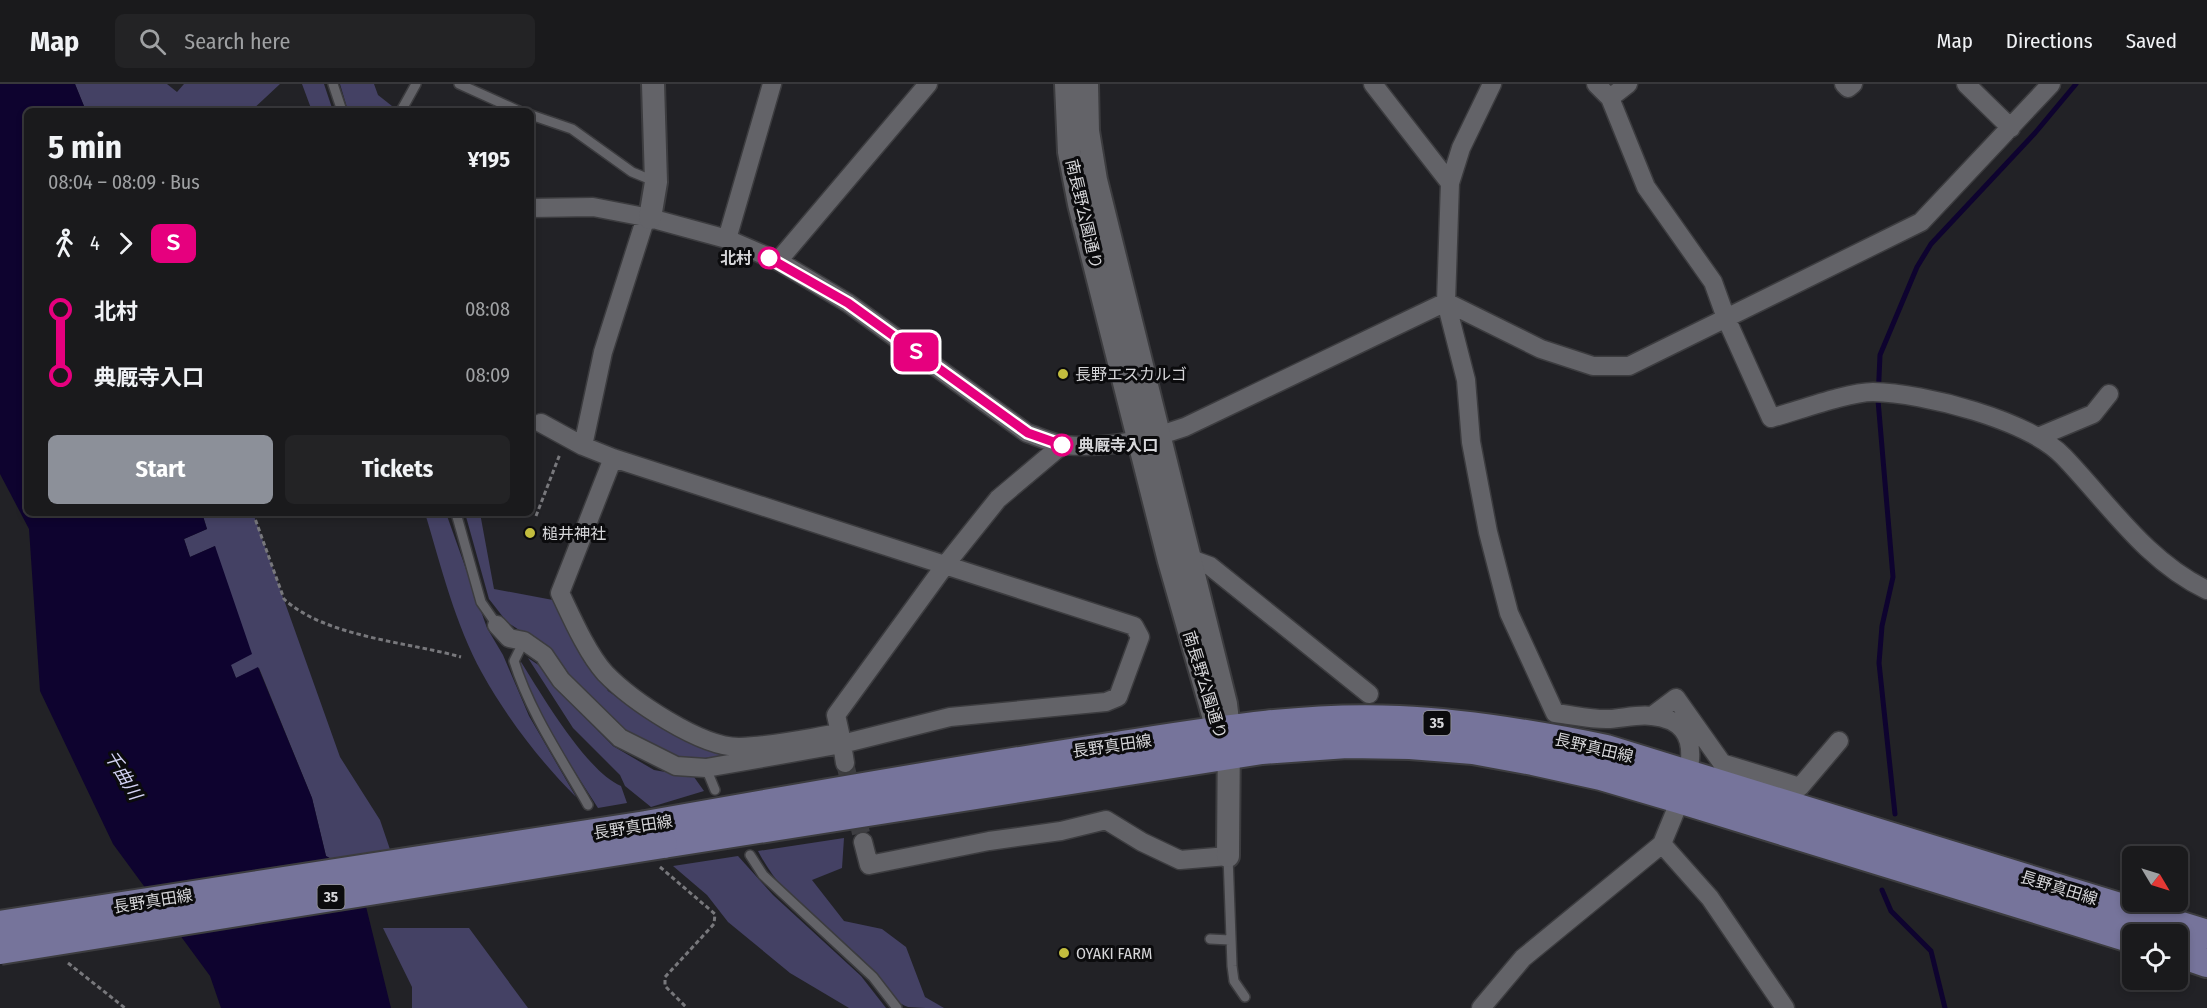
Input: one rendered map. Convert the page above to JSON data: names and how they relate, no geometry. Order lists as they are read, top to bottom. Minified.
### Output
{"streets":{"main road":["35","長野真田線"],"street":["南長野公園通り"]},"crossings":[["南長野公園通り","長野真田線"]],"water":["千曲川"],"places":["北村","長野エスカルゴ","典厩寺入口","槌井神社","OYAKI FARM"],"lines":["bus line Ｓ"],"north":"bottom right","page":{"header":"Map","search":"Search here","nav":["Map","Directions","Saved"],"on_map":"Ｓ","heading":["5 min","08:04 – 08:09 · Bus","¥195"],"legs":["4","Ｓ"],"list":[{"name":"北村","value":"08:08"},{"name":"典厩寺入口","value":"08:09"}],"buttons":["Start","Tickets"]}}
